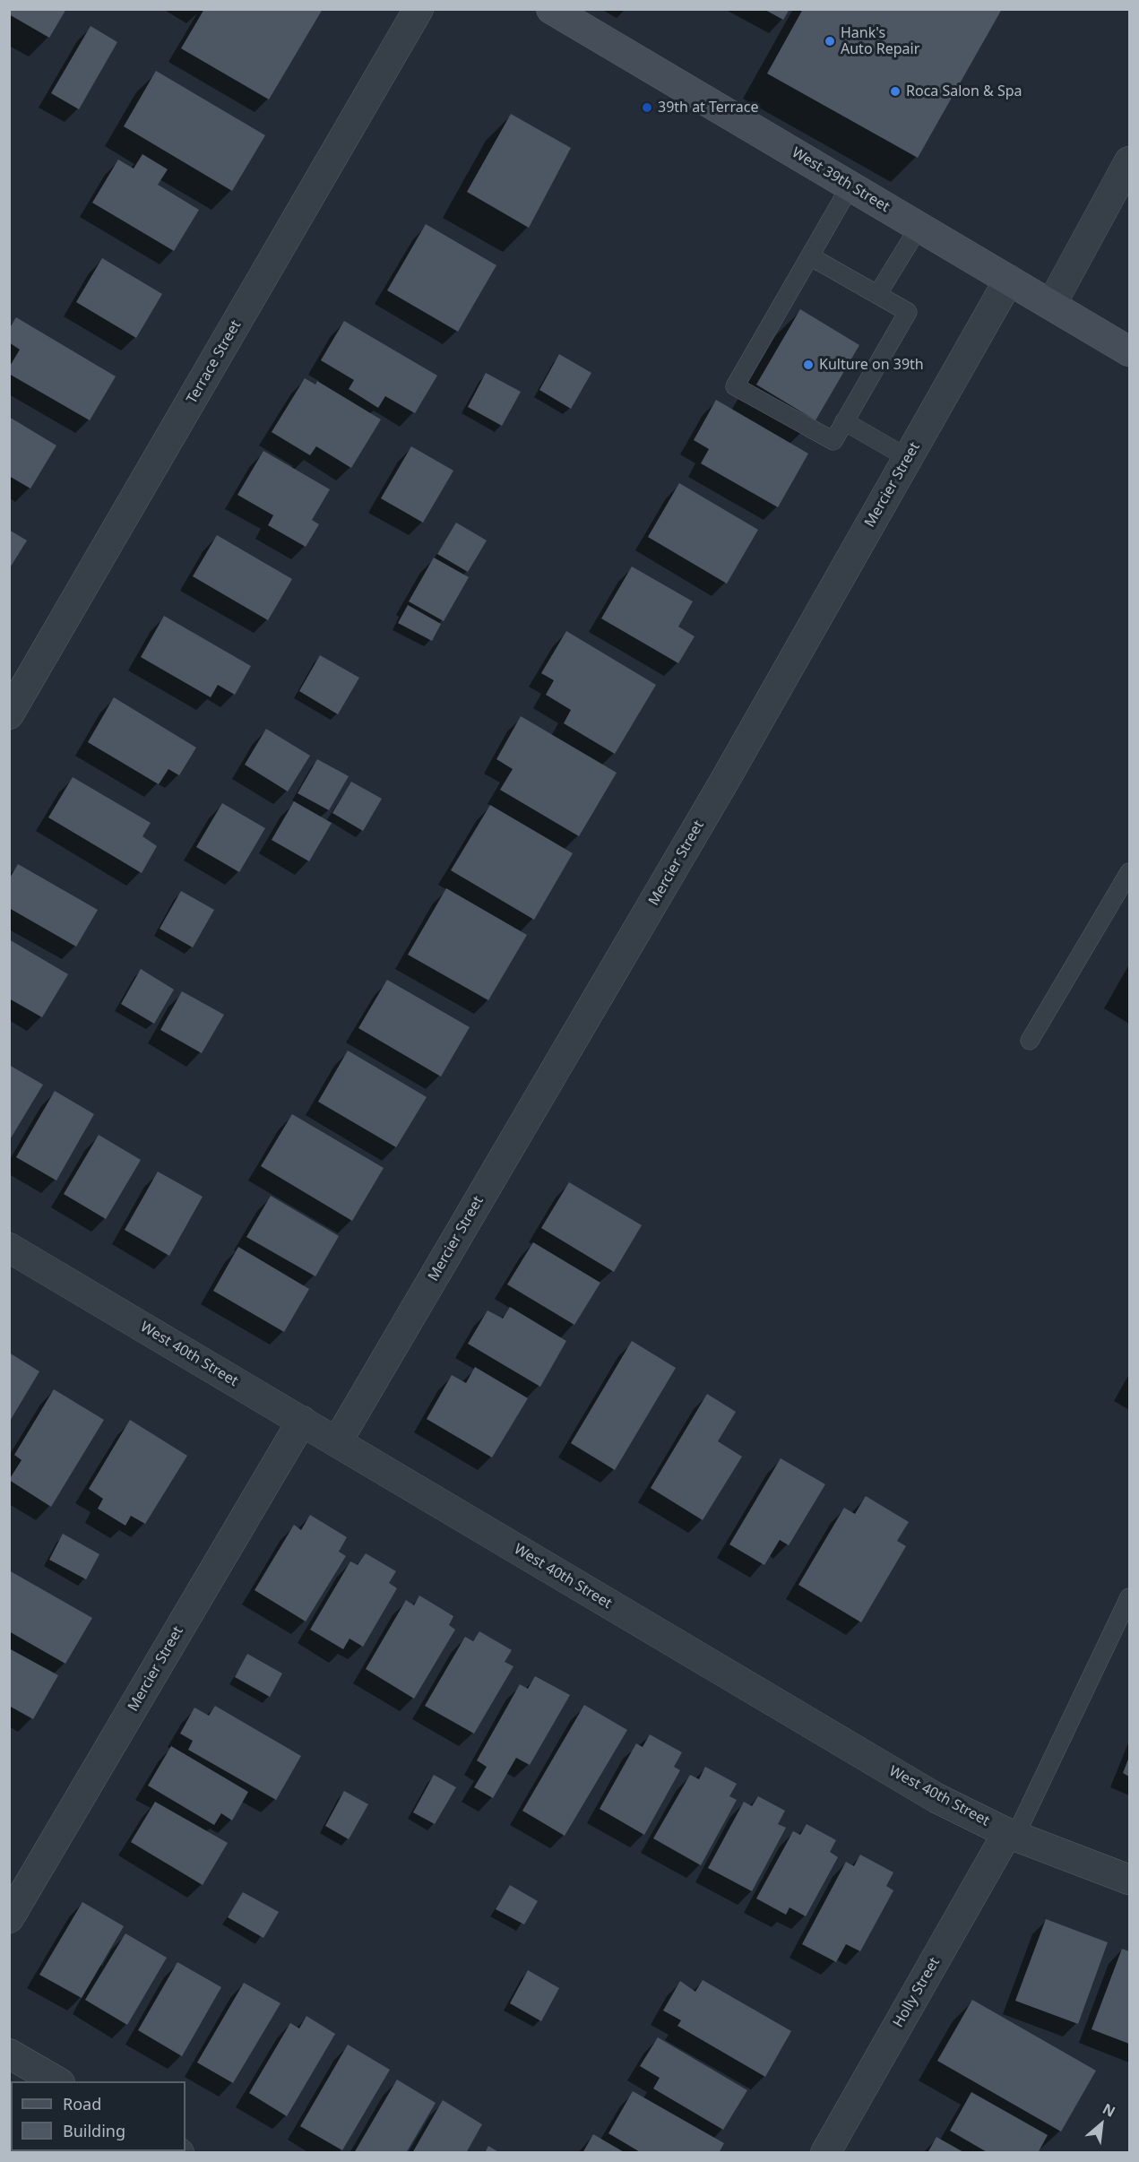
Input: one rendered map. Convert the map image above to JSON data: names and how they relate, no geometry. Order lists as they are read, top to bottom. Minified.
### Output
{"streets":{"main road":["West 39th Street"],"street":["Terrace Street","Mercier Street","West 40th Street","Holly Street"]},"crossings":[["West 39th Street","Mercier Street"],["Mercier Street","West 40th Street"],["West 40th Street","Holly Street"]],"places":["Hank's Auto Repair","Roca Salon & Spa","39th at Terrace","Kulture on 39th"],"legend":["Road","Building"],"north":"top right"}
